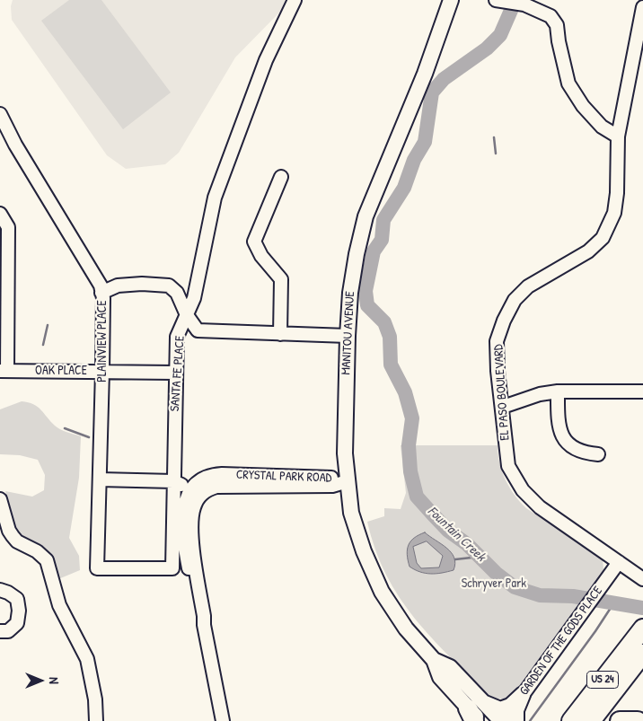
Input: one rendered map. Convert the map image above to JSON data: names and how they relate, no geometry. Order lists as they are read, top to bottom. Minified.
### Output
{"streets":{"highway":["US 24"],"main road":["MANITOU AVENUE"],"street":["PLAINVIEW PLACE","OAK PLACE","SANTA FE PLACE","EL PASO BOULEVARD","CRYSTAL PARK ROAD","GARDEN OF THE GODS PLACE"]},"crossings":[["MANITOU AVENUE","CRYSTAL PARK ROAD"],["MANITOU AVENUE","GARDEN OF THE GODS PLACE"],["PLAINVIEW PLACE","OAK PLACE"],["PLAINVIEW PLACE","SANTA FE PLACE"],["OAK PLACE","SANTA FE PLACE"],["EL PASO BOULEVARD","GARDEN OF THE GODS PLACE"]],"water":["Fountain Creek"],"parks":["Schryver Park"],"north":"right"}
